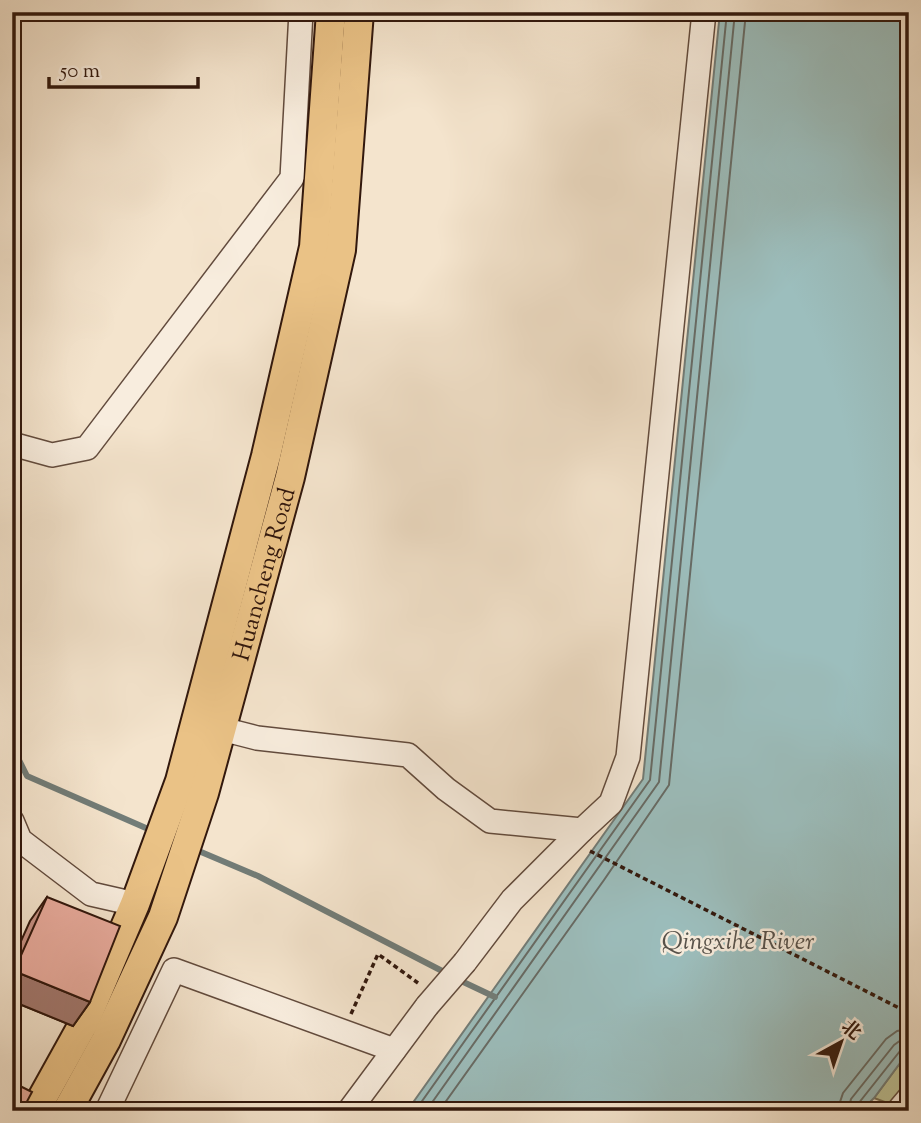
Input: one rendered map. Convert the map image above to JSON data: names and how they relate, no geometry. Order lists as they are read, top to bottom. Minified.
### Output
{"streets":{"main road":["Huancheng Road"]},"water":["Qingxihe River"],"scale_bar":"50 m","north":"top right"}
